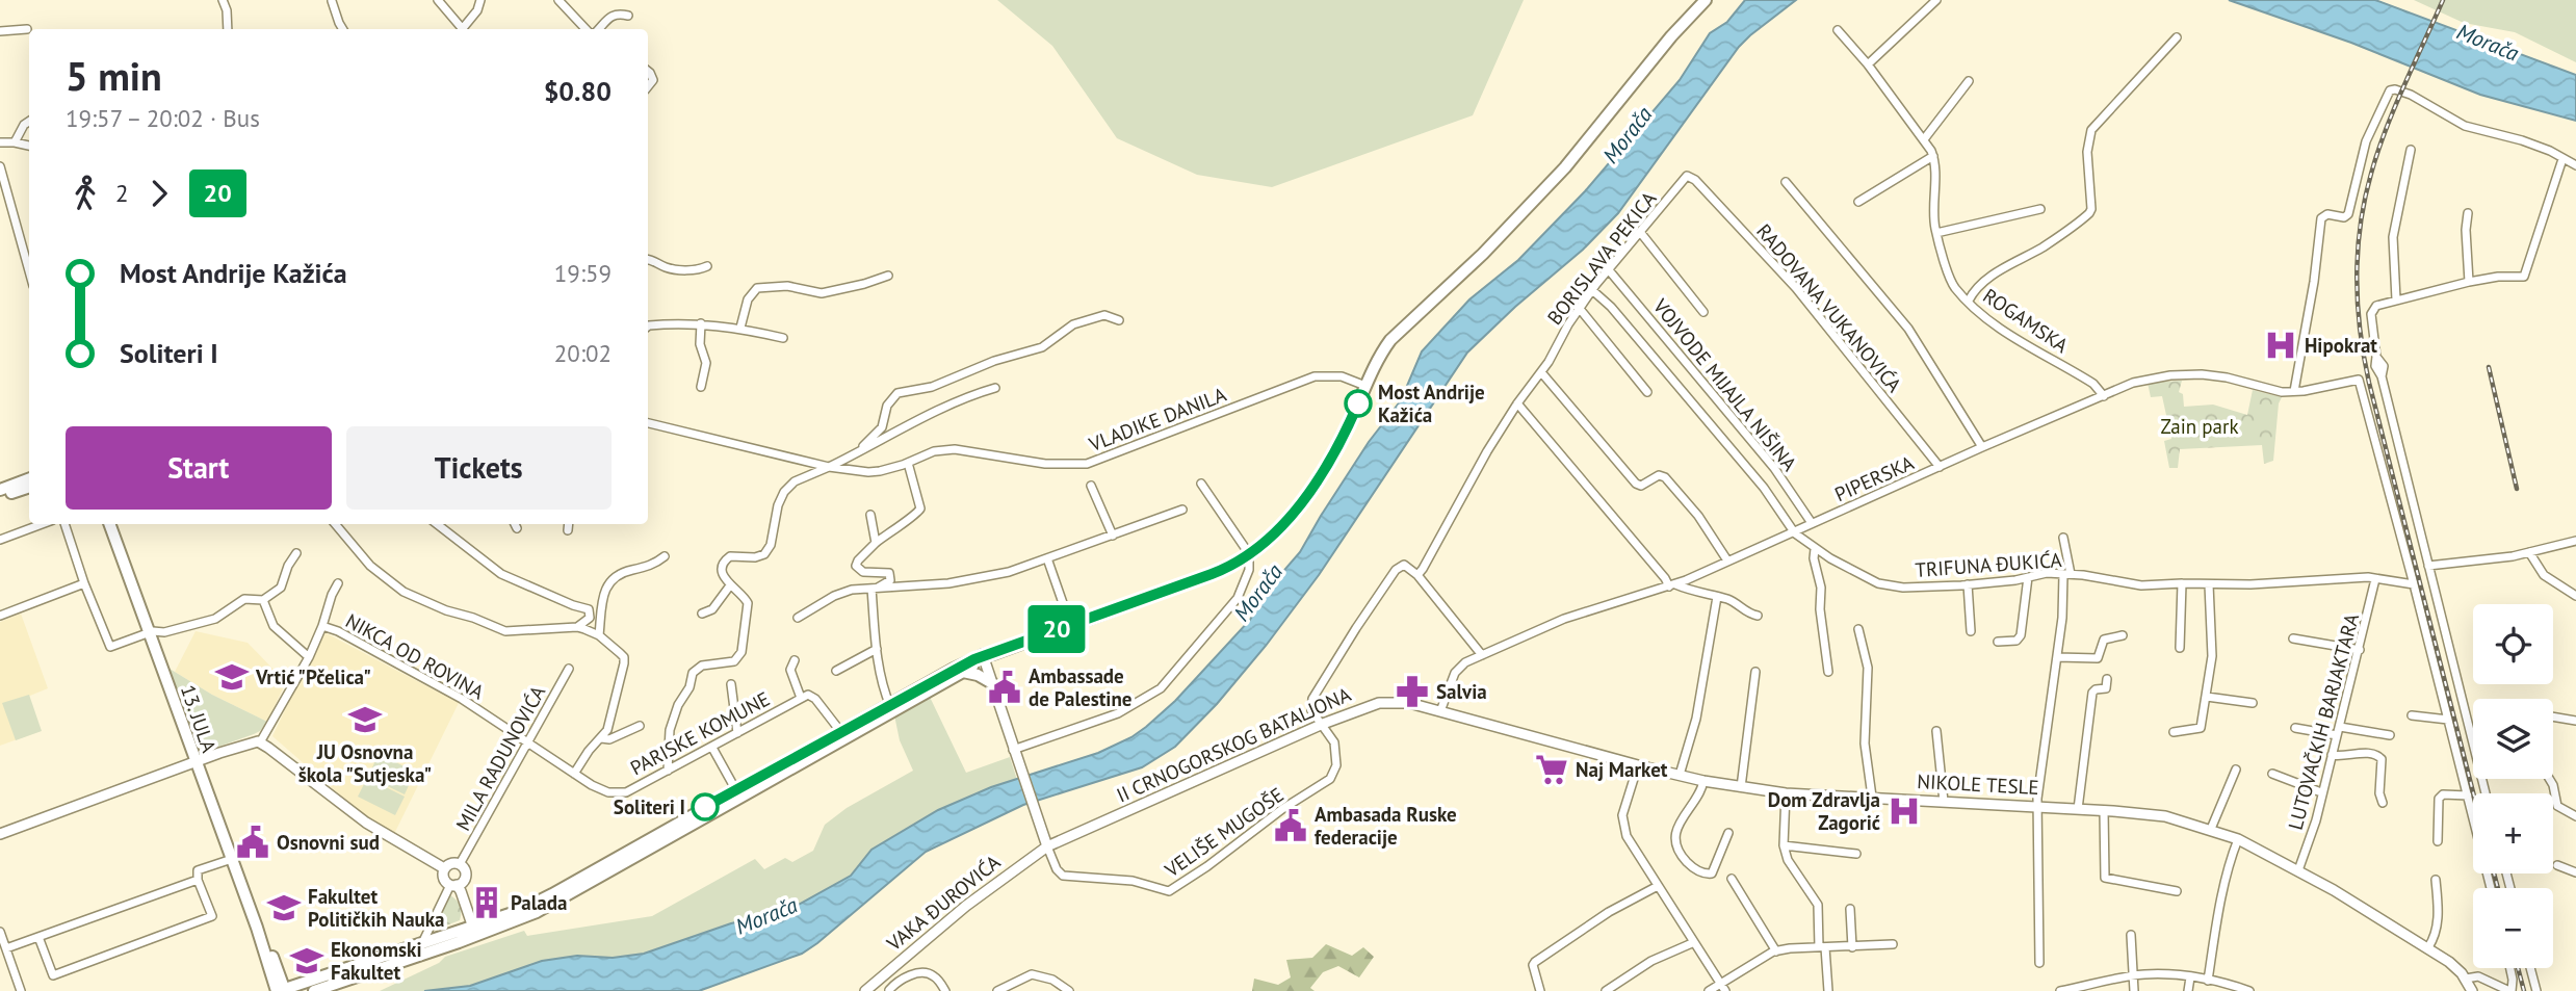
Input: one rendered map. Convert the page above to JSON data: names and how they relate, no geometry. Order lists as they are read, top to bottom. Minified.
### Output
{"streets":{"main road":["13. JULA"],"street":["BORISLAVA PEKICA","RADOVANA VUKANOVIĆA","ROGAMSKA","VOJVODE MIJAJLA NIŠINA","VLADIKE DANILA","PIPERSKA","TRIFUNA ĐUKIĆA","NIKCA OD ROVINA","LUTOVAČKIH BARJAKTARA","PARISKE KOMUNE","II CRNOGORSKOG BATALJONA","MILA RADUNOVIĆA","NIKOLE TESLE","VELIŠE MUGOŠE","VAKA ĐUROVIĆA"]},"crossings":[["BORISLAVA PEKICA","RADOVANA VUKANOVIĆA"],["BORISLAVA PEKICA","VOJVODE MIJAJLA NIŠINA"],["BORISLAVA PEKICA","TRIFUNA ĐUKIĆA"],["RADOVANA VUKANOVIĆA","PIPERSKA"],["ROGAMSKA","PIPERSKA"],["VOJVODE MIJAJLA NIŠINA","PIPERSKA"],["PIPERSKA","TRIFUNA ĐUKIĆA"],["PIPERSKA","II CRNOGORSKOG BATALJONA"],["PIPERSKA","NIKOLE TESLE"],["TRIFUNA ĐUKIĆA","LUTOVAČKIH BARJAKTARA"],["NIKCA OD ROVINA","PARISKE KOMUNE"],["NIKCA OD ROVINA","MILA RADUNOVIĆA"],["LUTOVAČKIH BARJAKTARA","NIKOLE TESLE"],["PARISKE KOMUNE","MILA RADUNOVIĆA"],["II CRNOGORSKOG BATALJONA","NIKOLE TESLE"],["II CRNOGORSKOG BATALJONA","VELIŠE MUGOŠE"],["II CRNOGORSKOG BATALJONA","VAKA ĐUROVIĆA"],["VELIŠE MUGOŠE","VAKA ĐUROVIĆA"]],"water":["Morača"],"parks":["Zain park"],"places":{"hospital":["Hipokrat","Dom Zdravlja Zagorić"],"other":["Most Andrije Kažića","Soliteri I"],"school or university":["Vrtić \"Pčelica\"","JU Osnovna škola \"Sutjeska\"","Fakultet Političkih Nauka","Ekonomski Fakultet"],"public building":["Ambassade de Palestine","Ambasada Ruske federacije","Osnovni sud"],"pharmacy":["Salvia"],"supermarket":["Naj Market"],"building":["Palada"]},"lines":["bus line 20"],"page":{"on_map":"20","heading":["5 min","19:57 – 20:02 · Bus","$0.80"],"legs":["2","20"],"list":[{"name":"Most Andrije Kažića","value":"19:59"},{"name":"Soliteri I","value":"20:02"}],"buttons":["Start","Tickets"],"map_buttons":["+","−"]}}
